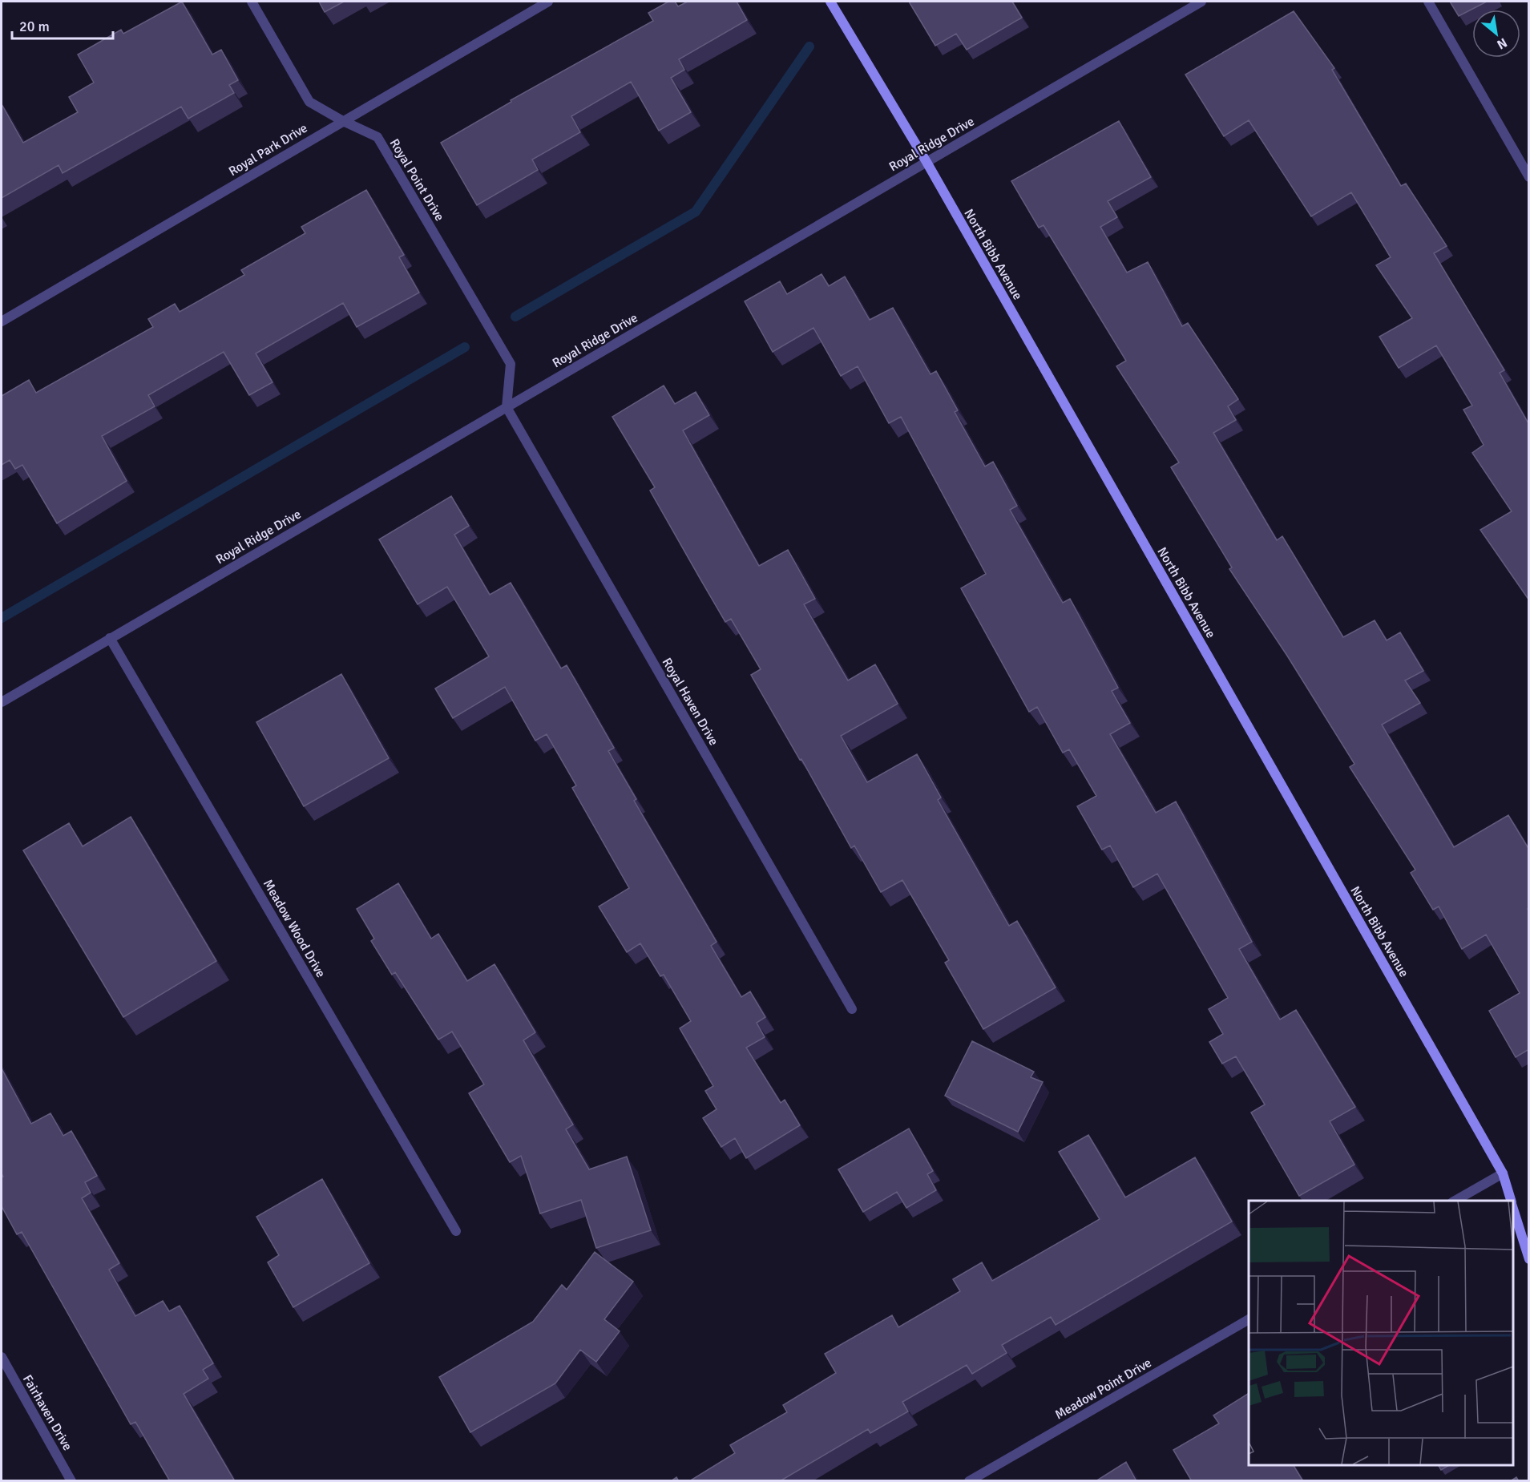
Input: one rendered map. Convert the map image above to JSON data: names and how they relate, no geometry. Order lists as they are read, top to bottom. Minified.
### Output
{"streets":{"main road":["North Bibb Avenue"],"street":["Royal Ridge Drive","Royal Park Drive","Royal Point Drive","Royal Haven Drive","Meadow Wood Drive","Meadow Point Drive","Fairhaven Drive"]},"crossings":[["Royal Ridge Drive","Royal Point Drive"],["Royal Ridge Drive","North Bibb Avenue"],["Royal Ridge Drive","Royal Haven Drive"],["Royal Ridge Drive","Meadow Wood Drive"],["Royal Park Drive","Royal Point Drive"],["Royal Point Drive","Royal Haven Drive"]],"scale_bar":"20 m","north":"bottom right"}
